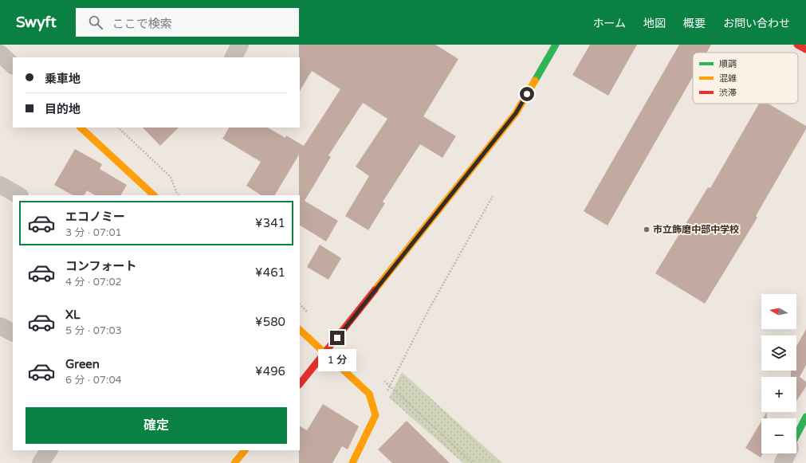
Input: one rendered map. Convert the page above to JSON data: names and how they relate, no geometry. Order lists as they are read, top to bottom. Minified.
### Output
{"places":["市立飾磨中部中学校"],"legend":["順調","混雑","渋滞"],"north":"left","page":{"header":"Swyft","search":"ここで検索","nav":["ホーム","地図","概要","お問い合わせ"],"banner":["乗車地","目的地"],"list":[{"name":"エコノミー","note":"3 分 · 07:01","value":"¥341"},{"name":"コンフォート","note":"4 分 · 07:02","value":"¥461"},{"name":"XL","note":"5 分 · 07:03","value":"¥580"},{"name":"Green","note":"6 分 · 07:04","value":"¥496"}],"map_buttons":["+","−"],"bubble":"1 分","buttons":"確定"}}
